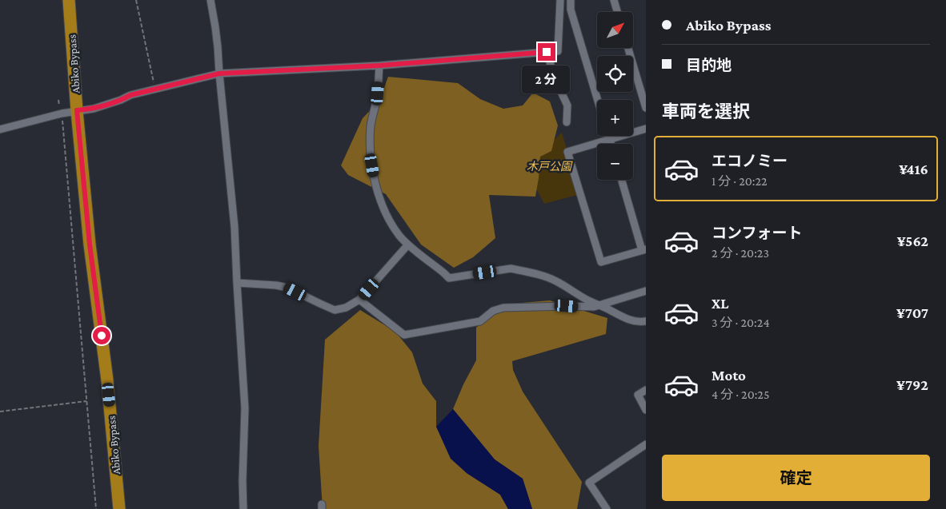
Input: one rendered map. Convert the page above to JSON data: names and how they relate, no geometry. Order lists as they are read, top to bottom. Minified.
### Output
{"streets":{"highway":["Abiko Bypass"]},"parks":["木戸公園"],"north":"top right","page":{"banner":["Abiko Bypass","目的地"],"map_buttons":["+","−"],"bubble":"2 分","heading":"車両を選択","list":[{"name":"エコノミー","note":"1 分 · 20:22","value":"¥416"},{"name":"コンフォート","note":"2 分 · 20:23","value":"¥562"},{"name":"XL","note":"3 分 · 20:24","value":"¥707"},{"name":"Moto","note":"4 分 · 20:25","value":"¥792"}],"buttons":"確定"}}
